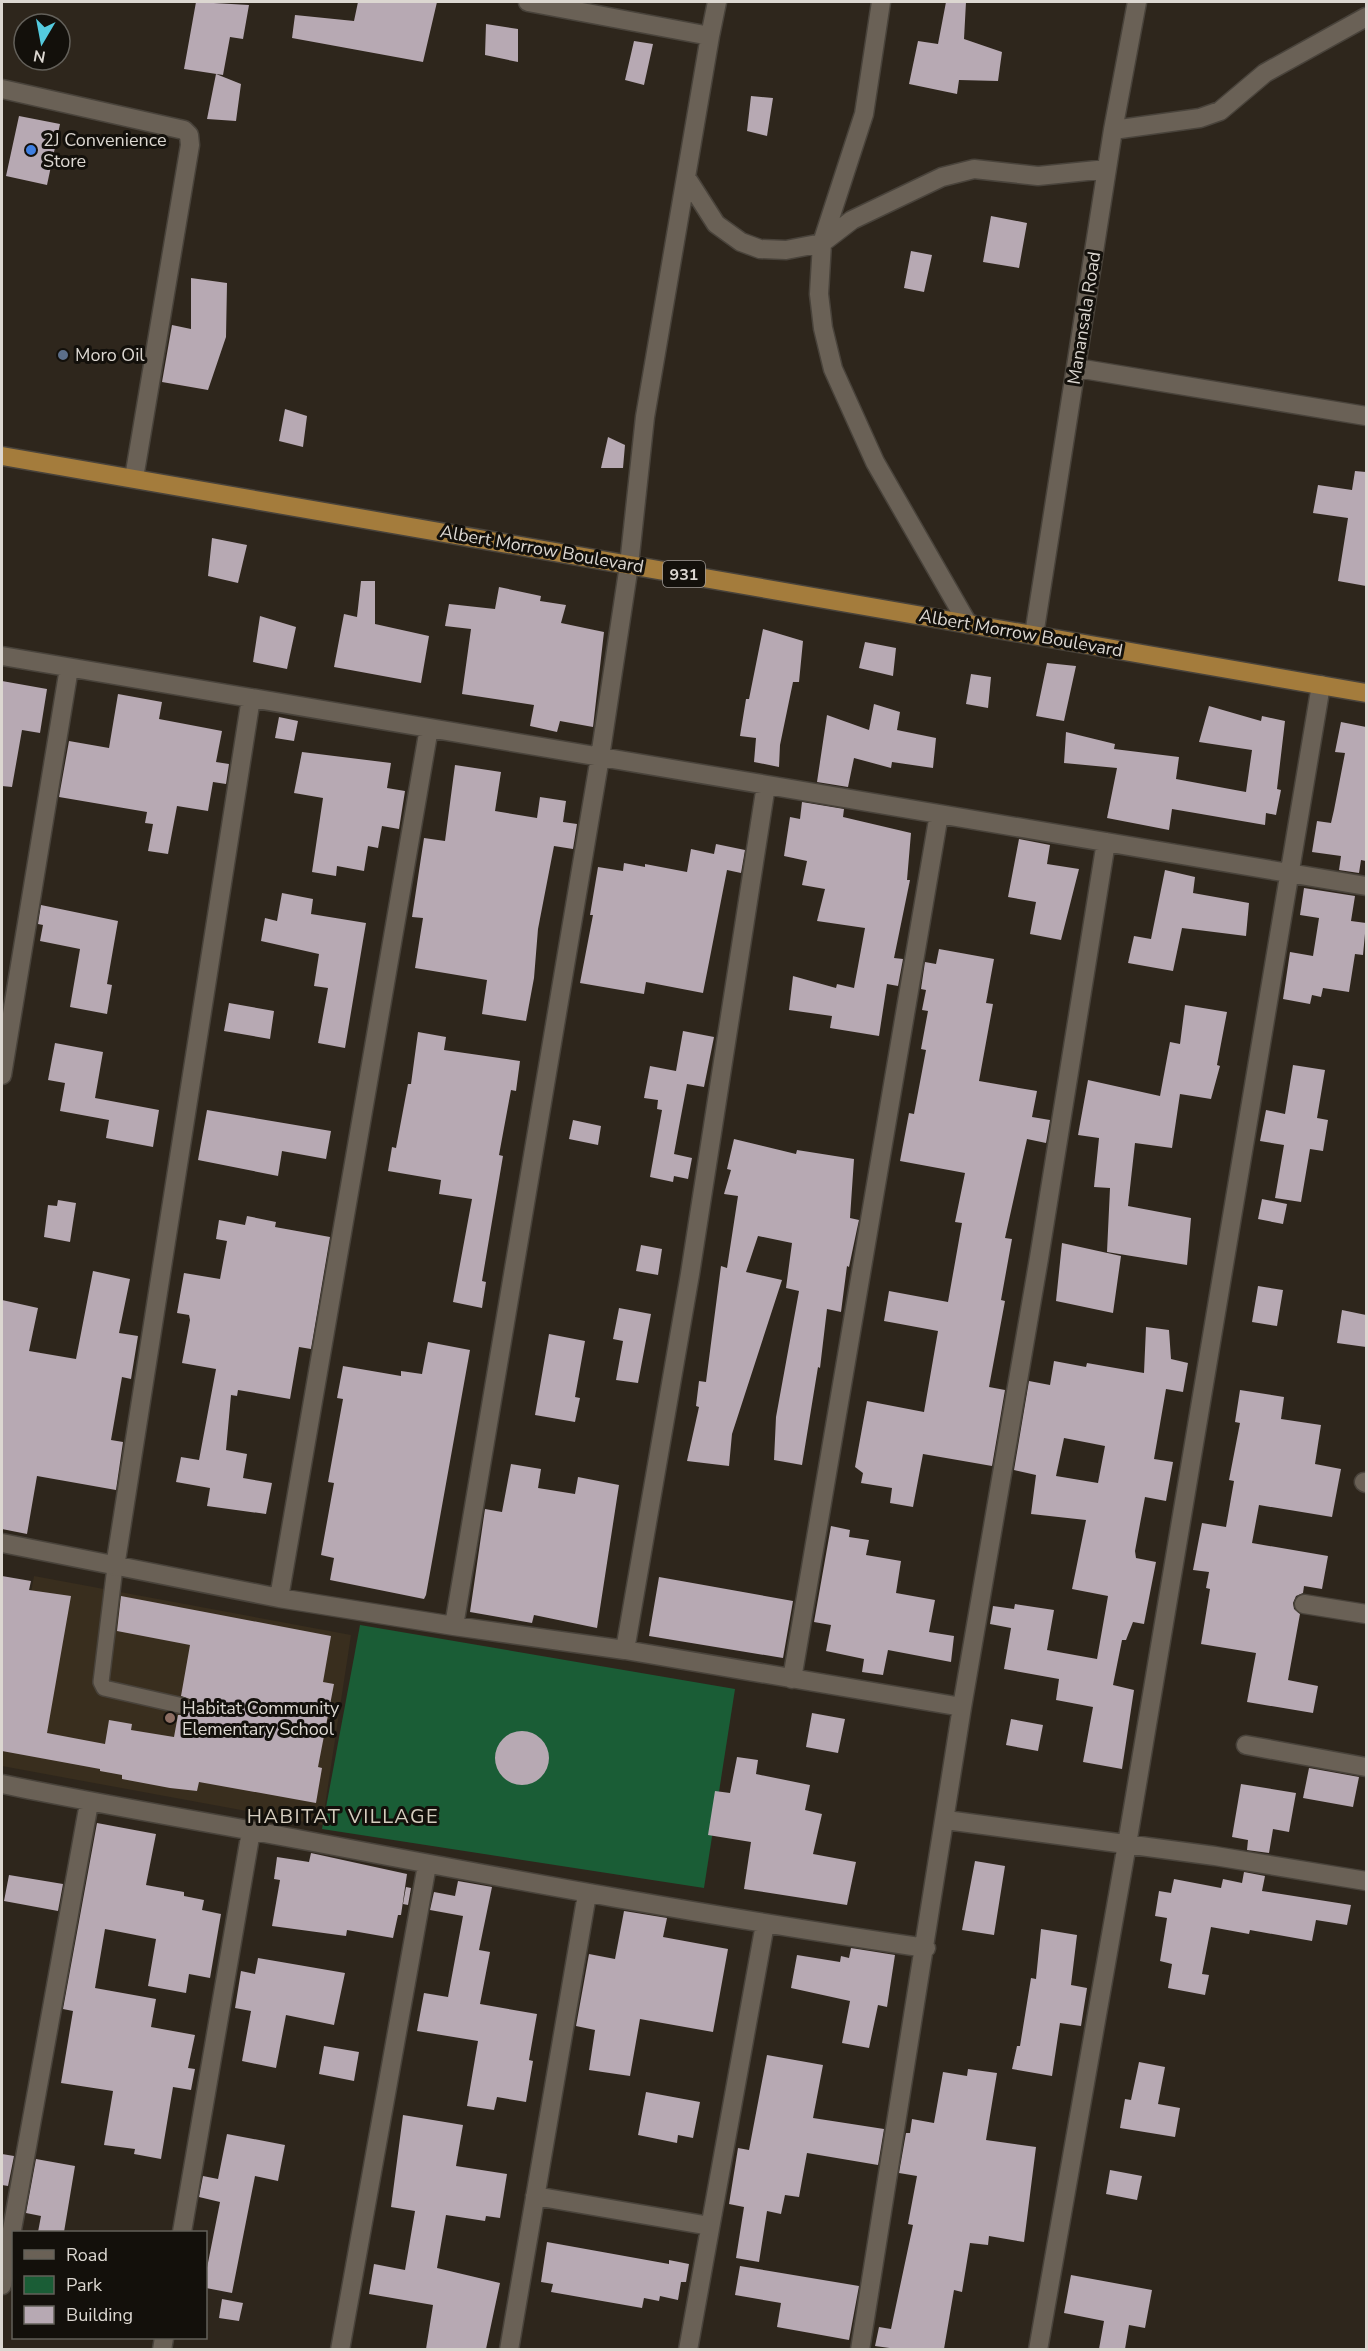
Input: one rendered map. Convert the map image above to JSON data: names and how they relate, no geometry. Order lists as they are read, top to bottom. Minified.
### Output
{"streets":{"highway":["Albert Morrow Boulevard","931"],"street":["Manansala Road"]},"crossings":[["Manansala Road","Albert Morrow Boulevard"]],"districts":["HABITAT VILLAGE"],"places":["2J Convenience Store","Moro Oil","Habitat Community Elementary School"],"legend":["Road","Park","Building"],"north":"bottom"}
